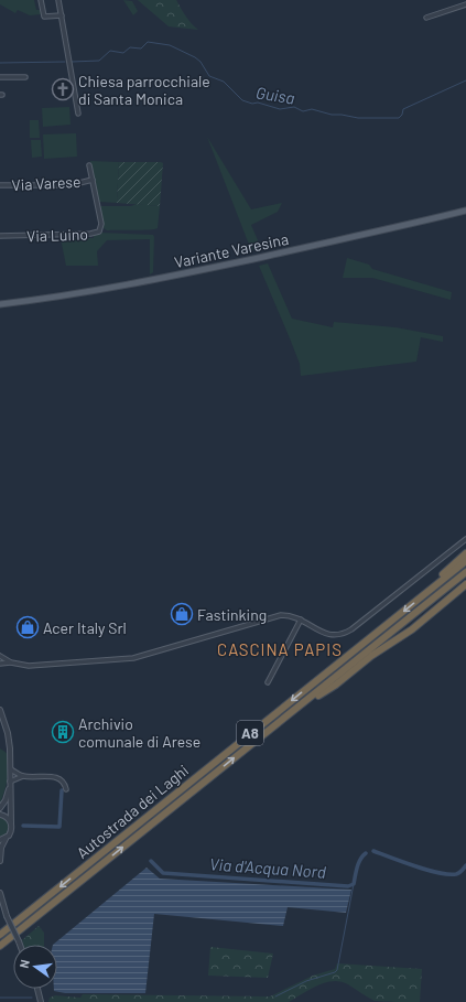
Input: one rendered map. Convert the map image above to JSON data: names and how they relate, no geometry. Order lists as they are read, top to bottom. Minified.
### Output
{"streets":{"highway":["A8","Autostrada dei Laghi"],"main road":["Variante Varesina"],"street":["Via Varese","Via Luino"]},"crossings":[["Via Varese","Via Luino"]],"districts":["CASCINA PAPIS"],"water":["Guisa","Via d'Acqua Nord"],"places":{"church":["Chiesa parrocchiale di Santa Monica"],"shop":["Fastinking","Acer Italy Srl"],"building":["Archivio comunale di Arese"]},"north":"left"}
